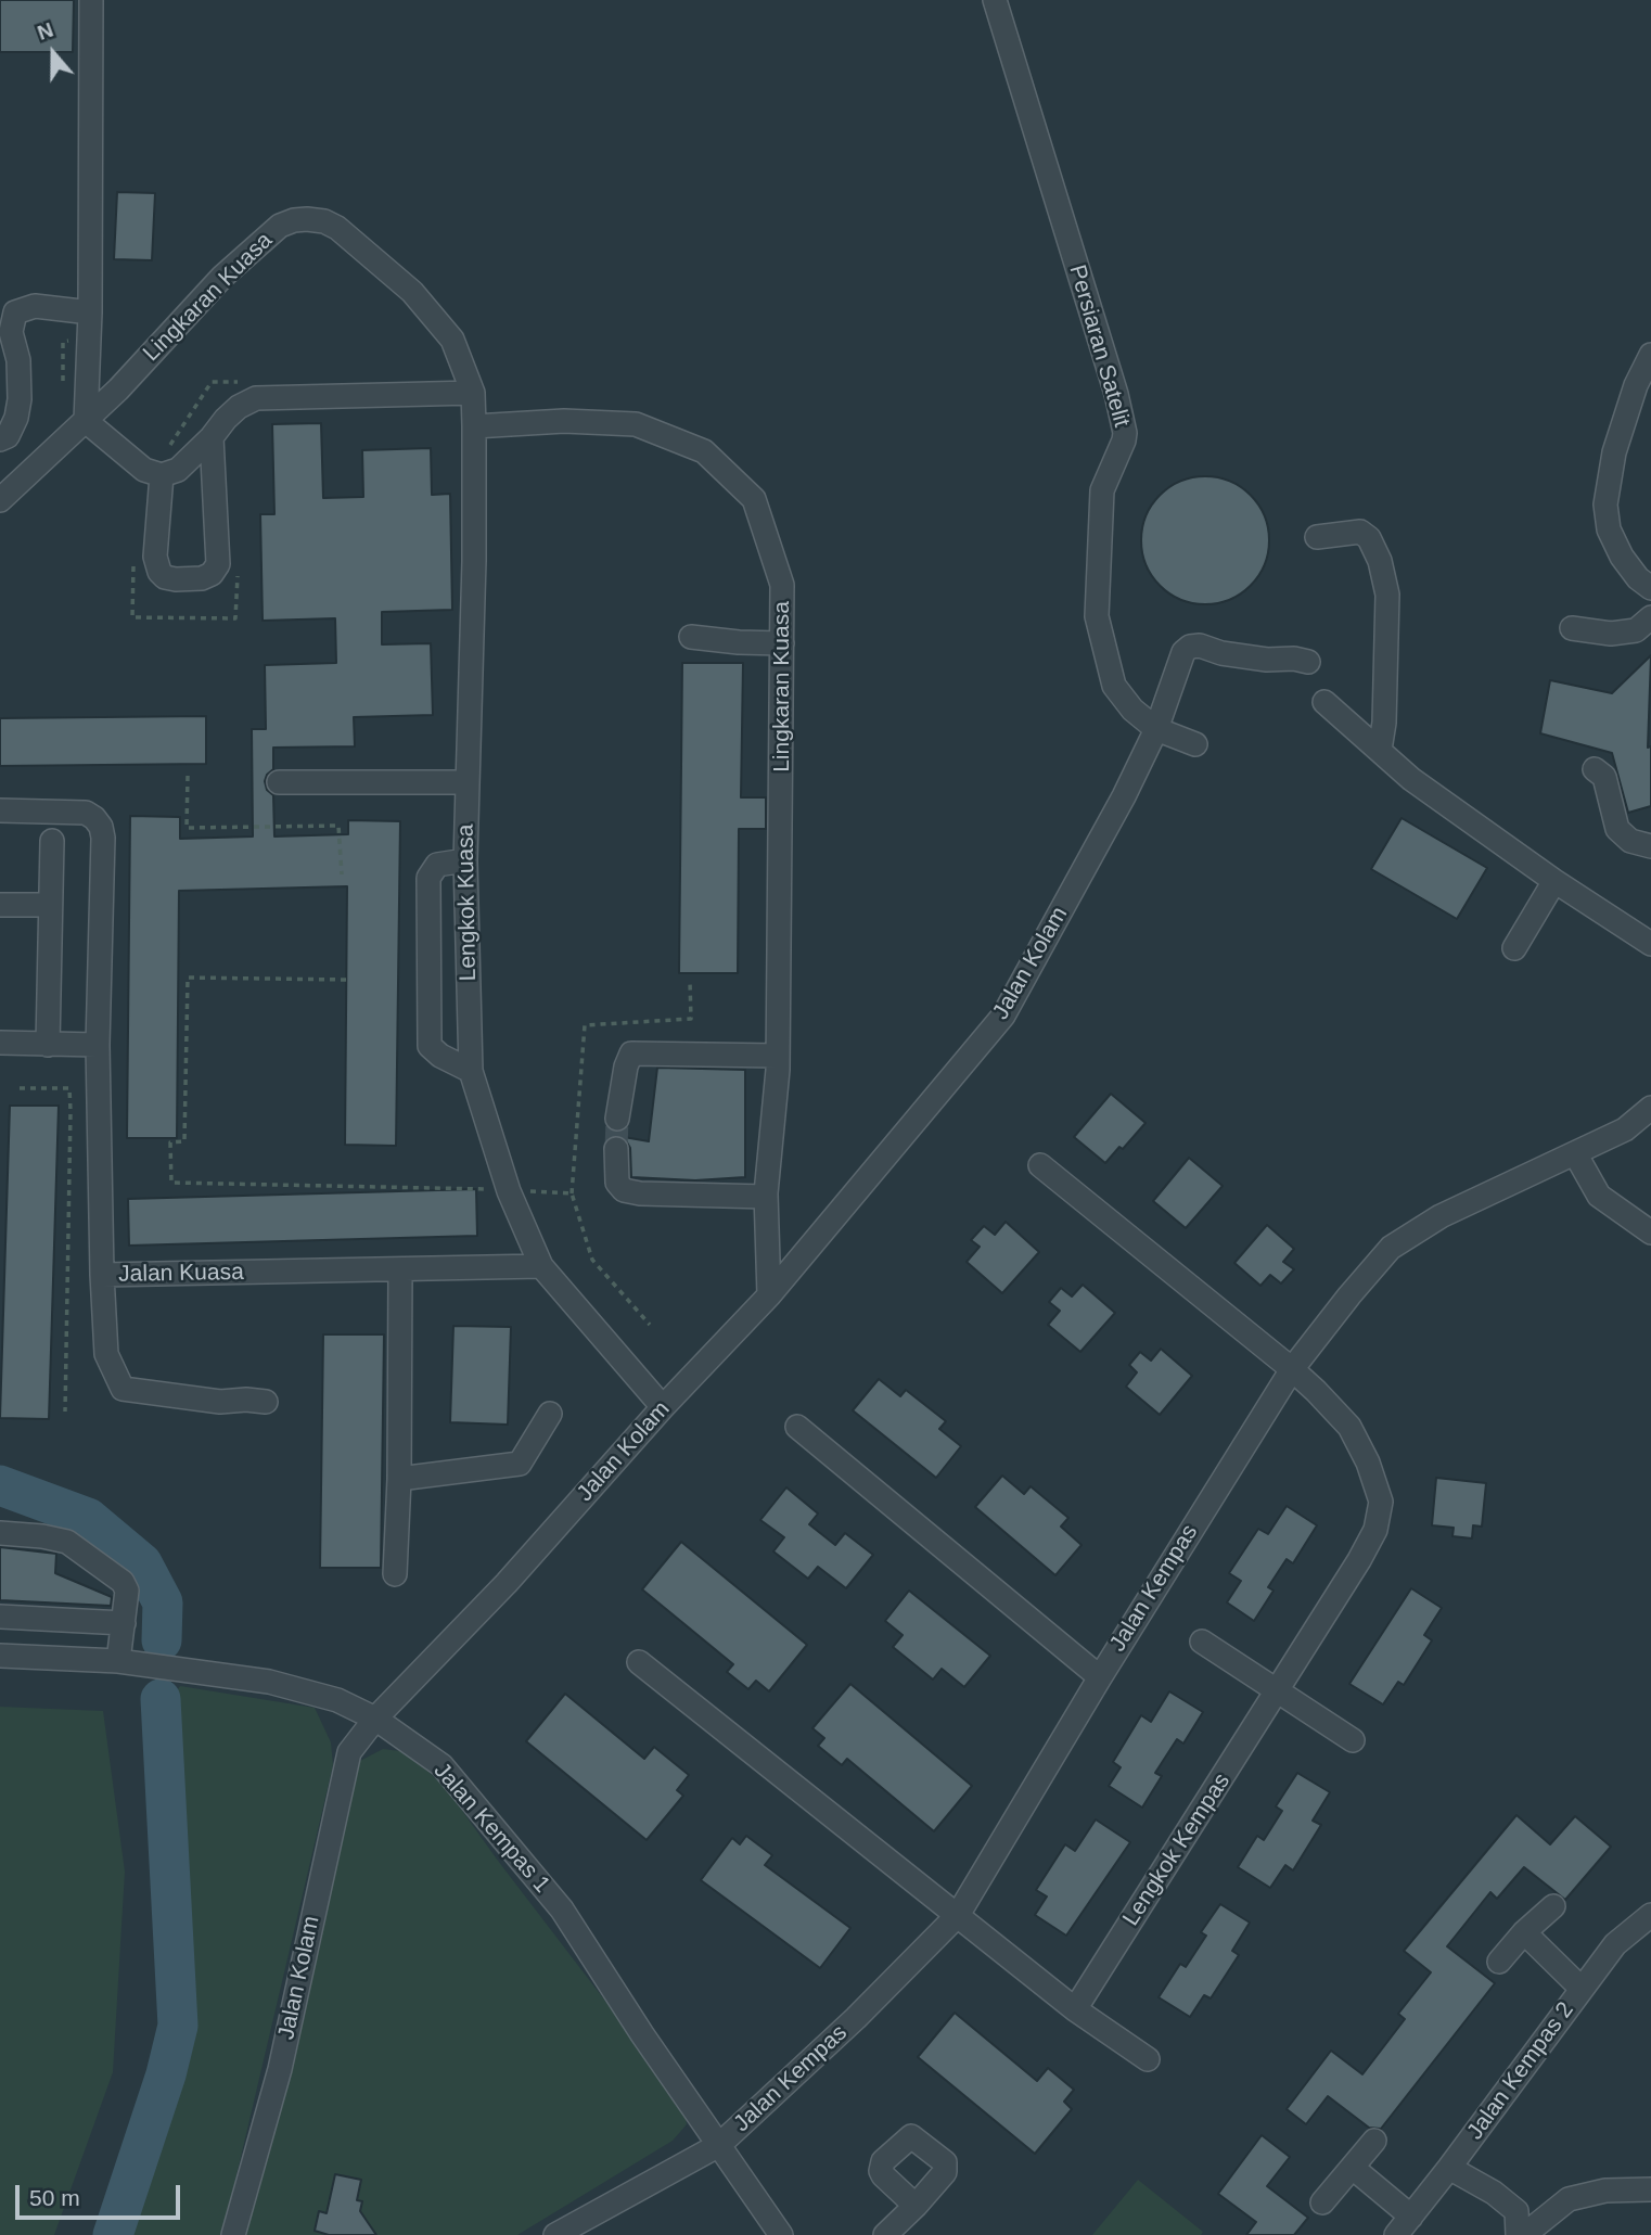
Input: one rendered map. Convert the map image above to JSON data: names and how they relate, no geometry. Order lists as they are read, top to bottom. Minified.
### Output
{"streets":{"street":["Lingkaran Kuasa","Persiaran Satelit","Lengkok Kuasa","Jalan Kolam","Jalan Kuasa","Jalan Kempas","Jalan Kempas 1","Lengkok Kempas","Jalan Kempas 2"]},"crossings":[["Lingkaran Kuasa","Lengkok Kuasa"],["Lingkaran Kuasa","Jalan Kolam"],["Persiaran Satelit","Jalan Kolam"],["Lengkok Kuasa","Jalan Kolam"],["Lengkok Kuasa","Jalan Kuasa"],["Jalan Kolam","Jalan Kempas 1"],["Jalan Kempas","Jalan Kempas 1"],["Jalan Kempas","Lengkok Kempas"]],"scale_bar":"50 m","north":"top"}
